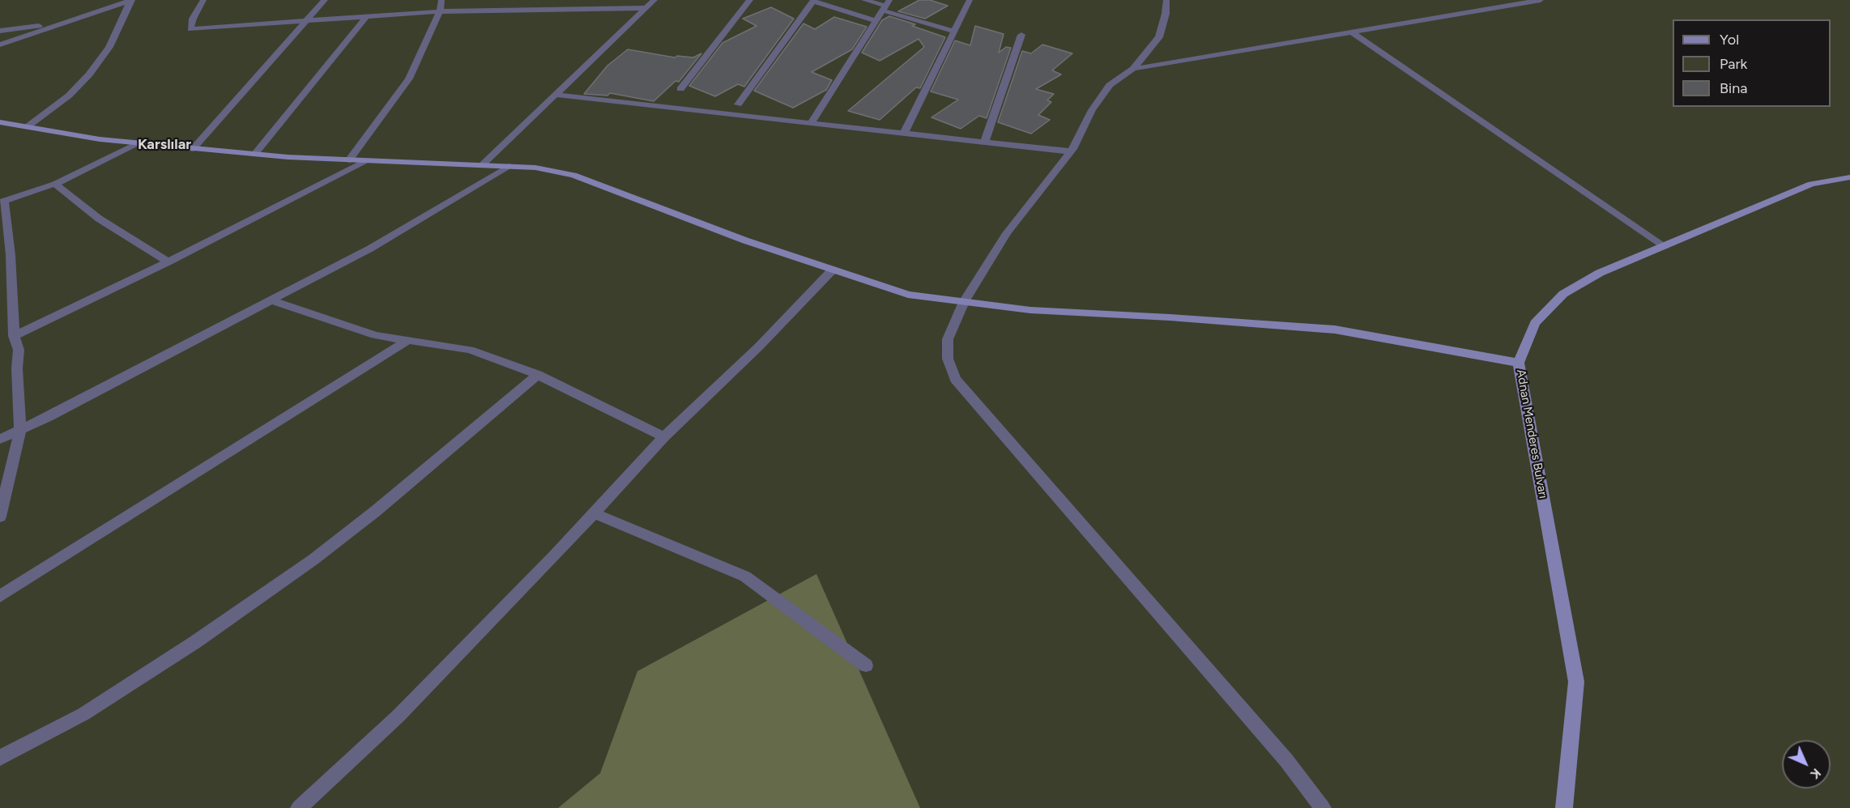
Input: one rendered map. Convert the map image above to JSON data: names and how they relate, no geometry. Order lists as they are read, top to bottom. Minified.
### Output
{"streets":{"main road":["Adnan Menderes Bulvarı"]},"districts":["Karslılar"],"legend":["Yol","Park","Bina"],"north":"bottom right"}
